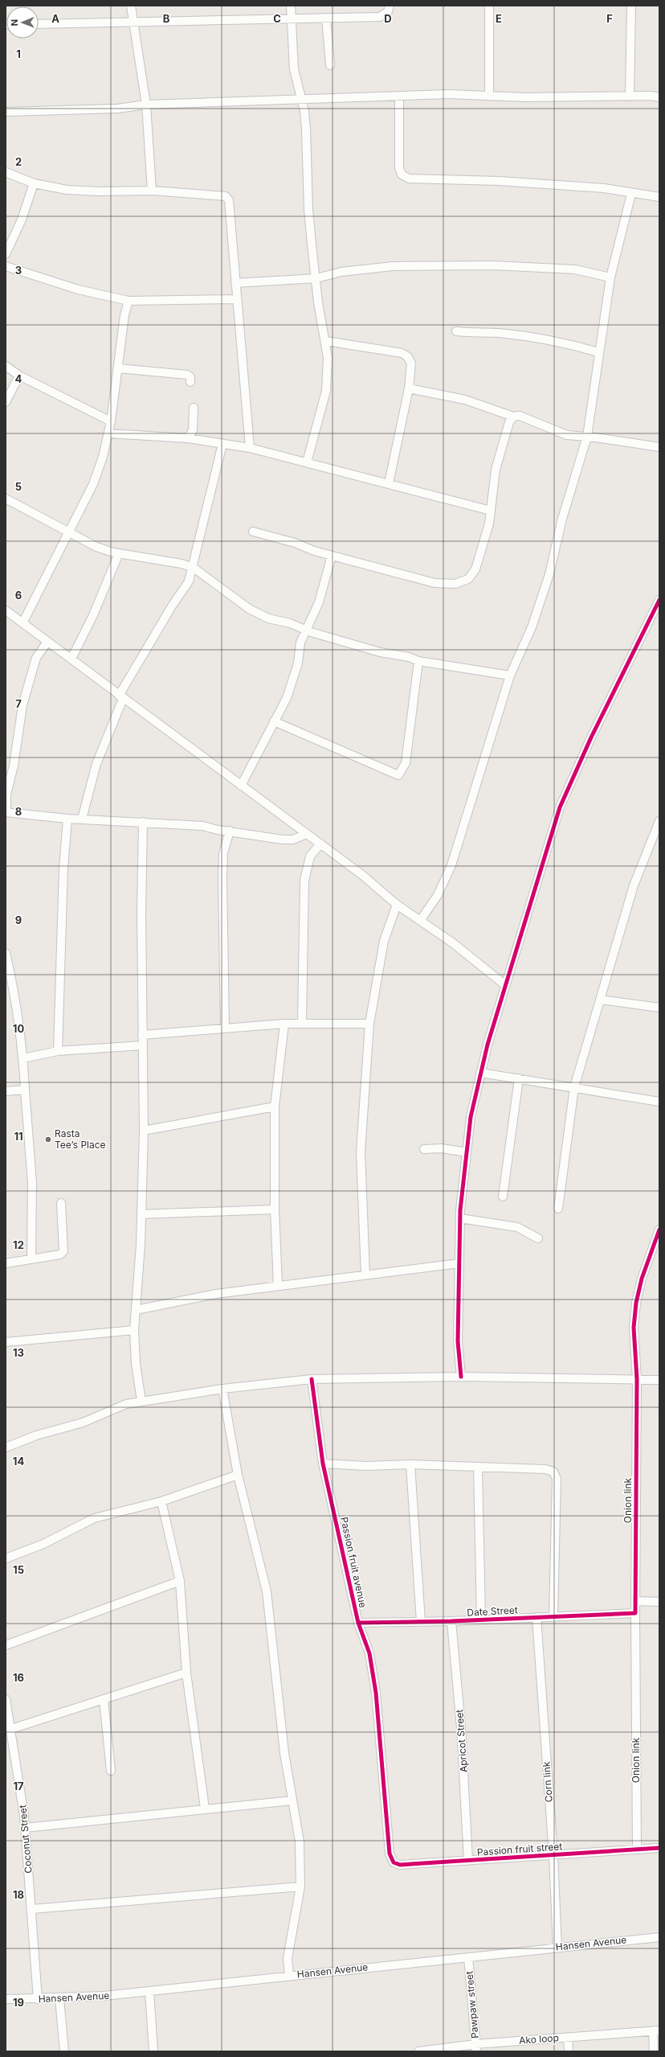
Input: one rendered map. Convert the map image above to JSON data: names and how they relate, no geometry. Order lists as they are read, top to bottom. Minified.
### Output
{"streets":{"street":["Onion link","Passion fruit avenue","Date Street","Apricot Street","Corn link","Coconut Street","Passion fruit street","Hansen Avenue","Pawpaw street","Ako loop"]},"crossings":[["Onion link","Date Street"],["Onion link","Passion fruit street"],["Passion fruit avenue","Date Street"],["Passion fruit avenue","Passion fruit street"],["Date Street","Apricot Street"],["Date Street","Corn link"],["Apricot Street","Passion fruit street"],["Corn link","Passion fruit street"],["Corn link","Hansen Avenue"],["Coconut Street","Hansen Avenue"],["Hansen Avenue","Pawpaw street"],["Pawpaw street","Ako loop"]],"places":["Rasta Tee’s Place"],"north":"left","grid":{"columns":["A","B","C","D","E","F"],"rows":["1","2","3","4","5","6","7","8","9","10","11","12","13","14","15","16","17","18","19"]}}
